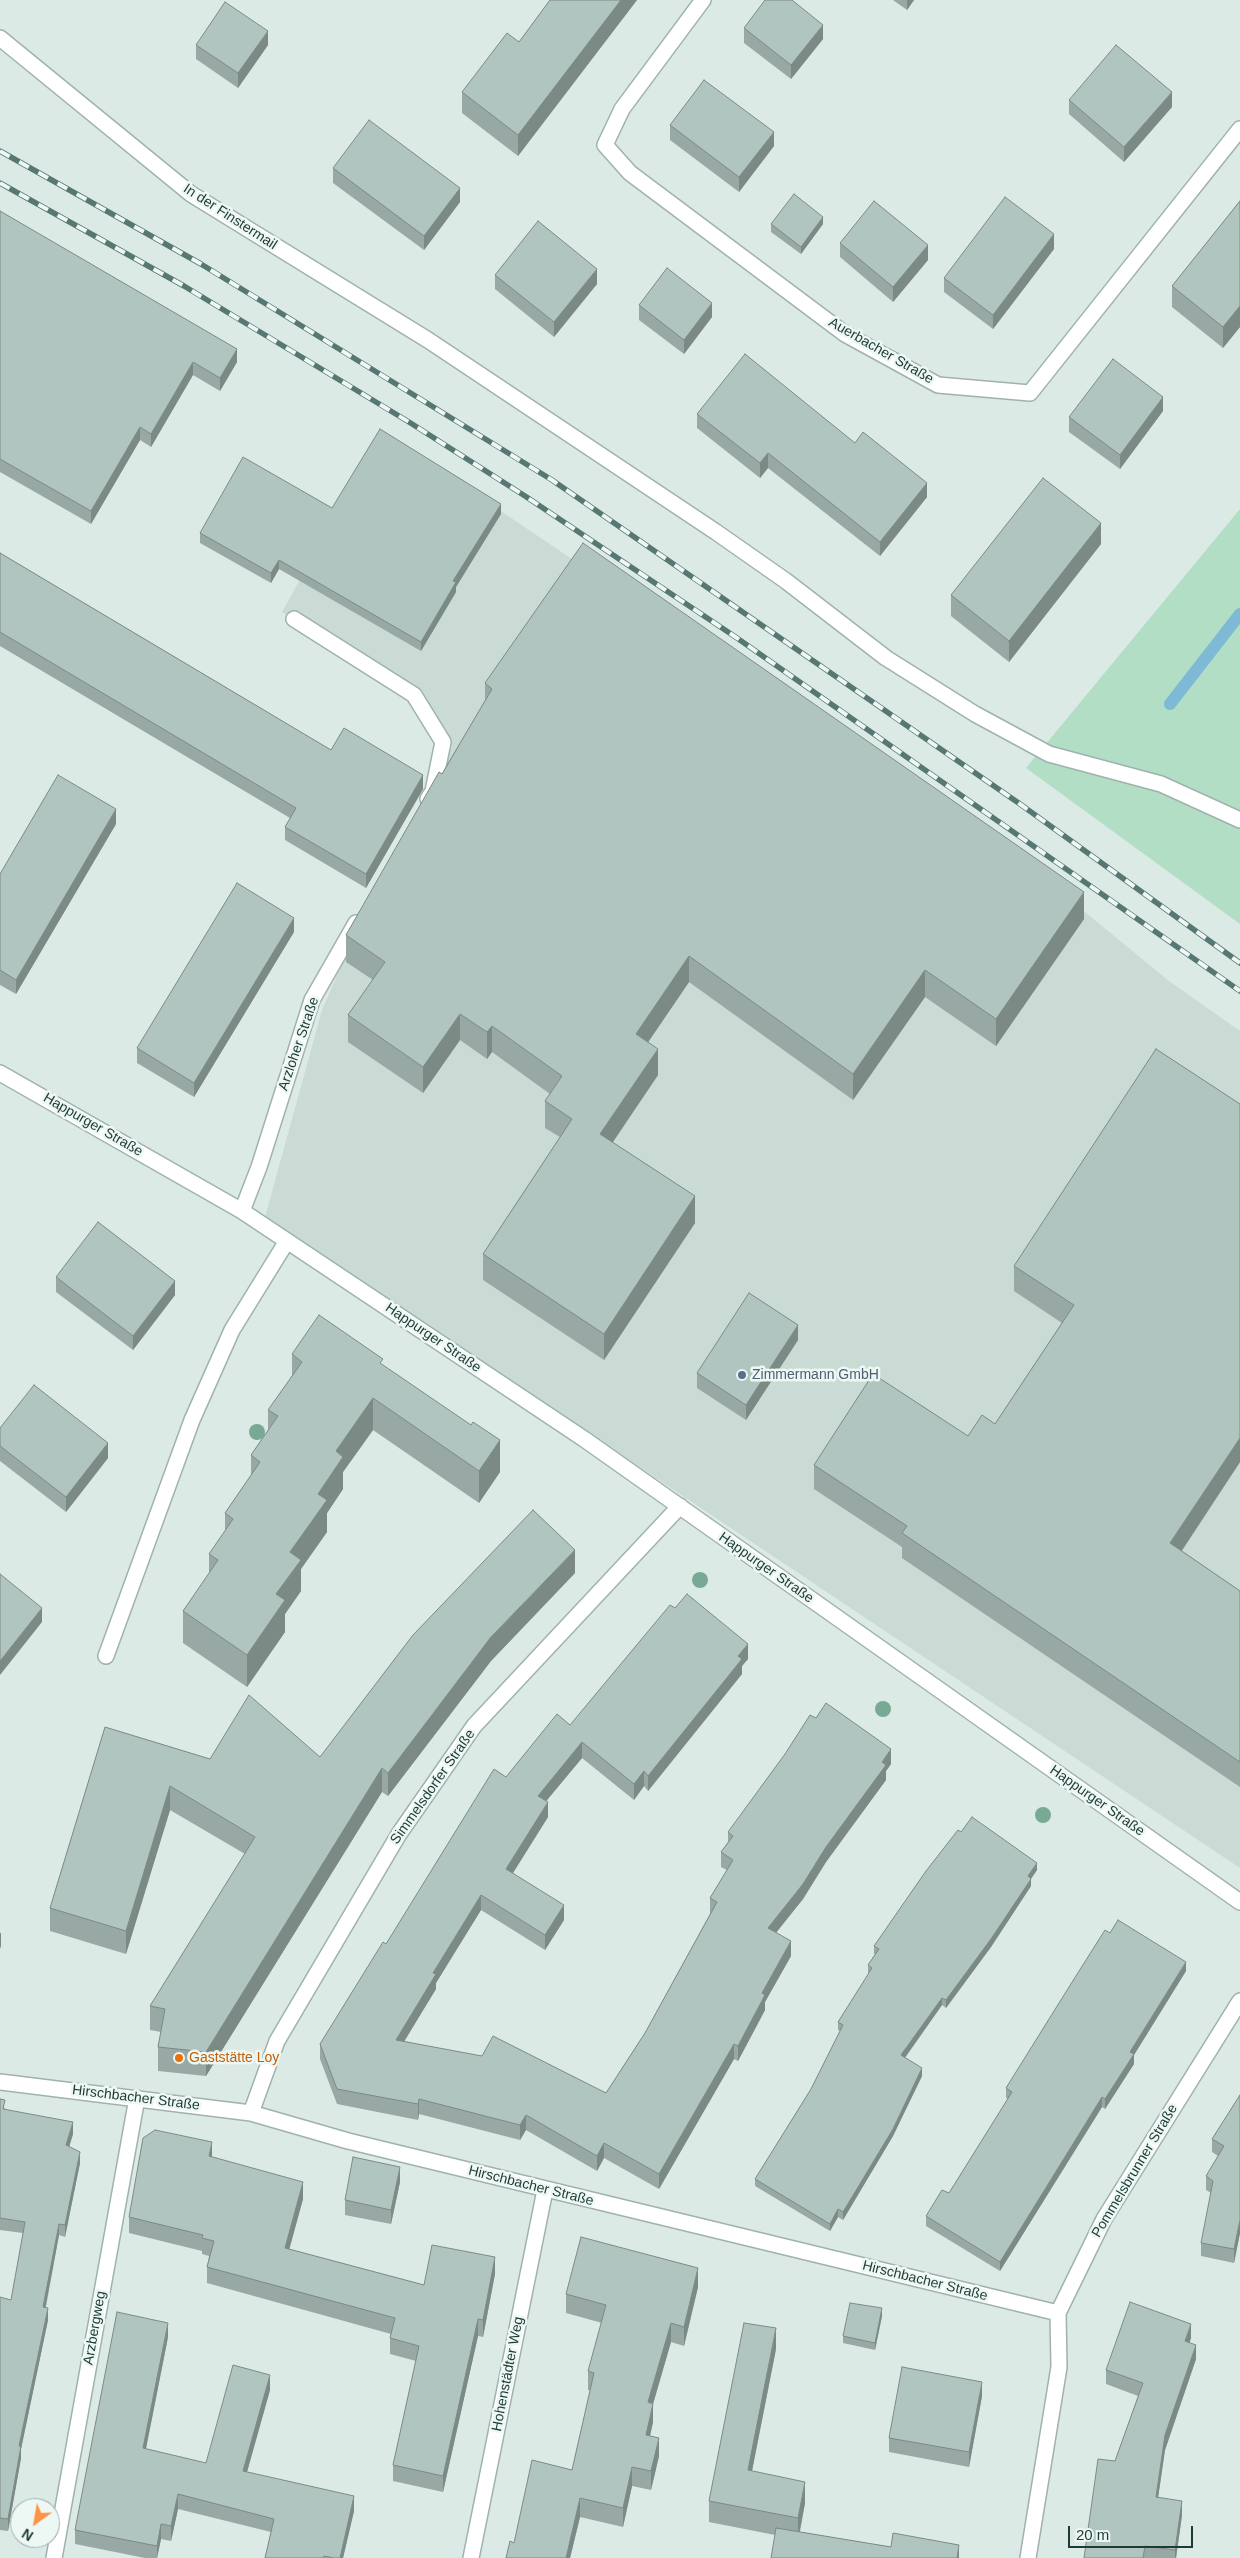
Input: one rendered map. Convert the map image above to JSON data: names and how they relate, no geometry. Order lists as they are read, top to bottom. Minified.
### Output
{"streets":{"street":["In der Finstermail","Auerbacher Straße","Arzloher Straße","Happurger Straße","Simmelsdorfer Straße","Hirschbacher Straße","Pommelsbrunner Straße","Arzbergweg","Hohenstädter Weg"]},"crossings":[["Arzloher Straße","Happurger Straße"],["Happurger Straße","Simmelsdorfer Straße"],["Simmelsdorfer Straße","Hirschbacher Straße"],["Hirschbacher Straße","Pommelsbrunner Straße"],["Hirschbacher Straße","Arzbergweg"],["Hirschbacher Straße","Hohenstädter Weg"]],"places":["Zimmermann GmbH","Gaststätte Loy"],"scale_bar":"20 m","north":"bottom left"}
